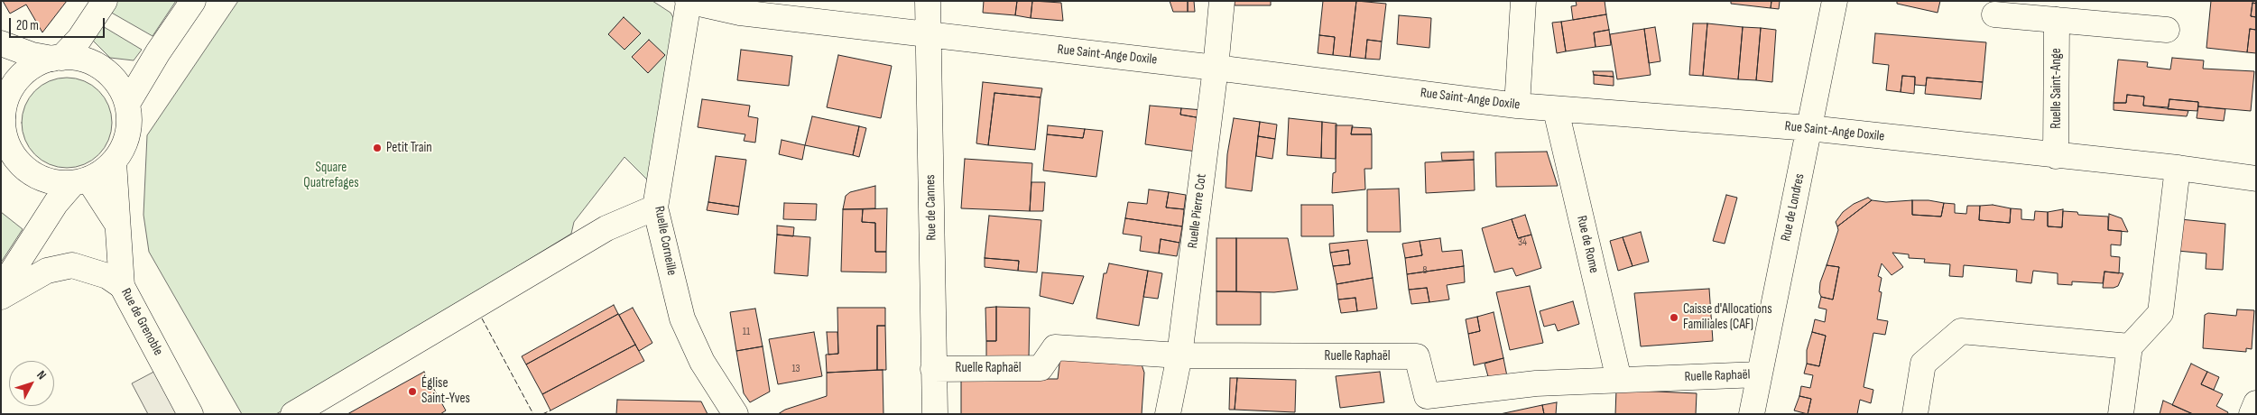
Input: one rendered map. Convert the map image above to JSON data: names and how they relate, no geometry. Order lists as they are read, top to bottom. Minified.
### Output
{"streets":{"street":["Rue Saint-Ange Doxile","Ruelle Saint-Ange","Rue de Cannes","Rue de Londres","Ruelle Pierre Cot","Ruelle Corneille","Rue de Rome","Rue de Grenoble","Ruelle Raphaël"]},"crossings":[["Rue Saint-Ange Doxile","Ruelle Saint-Ange"],["Rue Saint-Ange Doxile","Rue de Cannes"],["Rue Saint-Ange Doxile","Rue de Londres"],["Rue Saint-Ange Doxile","Ruelle Pierre Cot"],["Rue Saint-Ange Doxile","Ruelle Corneille"],["Rue Saint-Ange Doxile","Rue de Rome"],["Rue de Cannes","Ruelle Raphaël"],["Rue de Londres","Ruelle Raphaël"],["Ruelle Pierre Cot","Ruelle Raphaël"],["Rue de Rome","Ruelle Raphaël"]],"parks":["Square Quatrefages"],"places":["Petit Train","Caisse d'Allocations Familiales (CAF)","Église Saint-Yves"],"house_numbers":["34","8","11","13"],"scale_bar":"20 m","north":"top right"}
